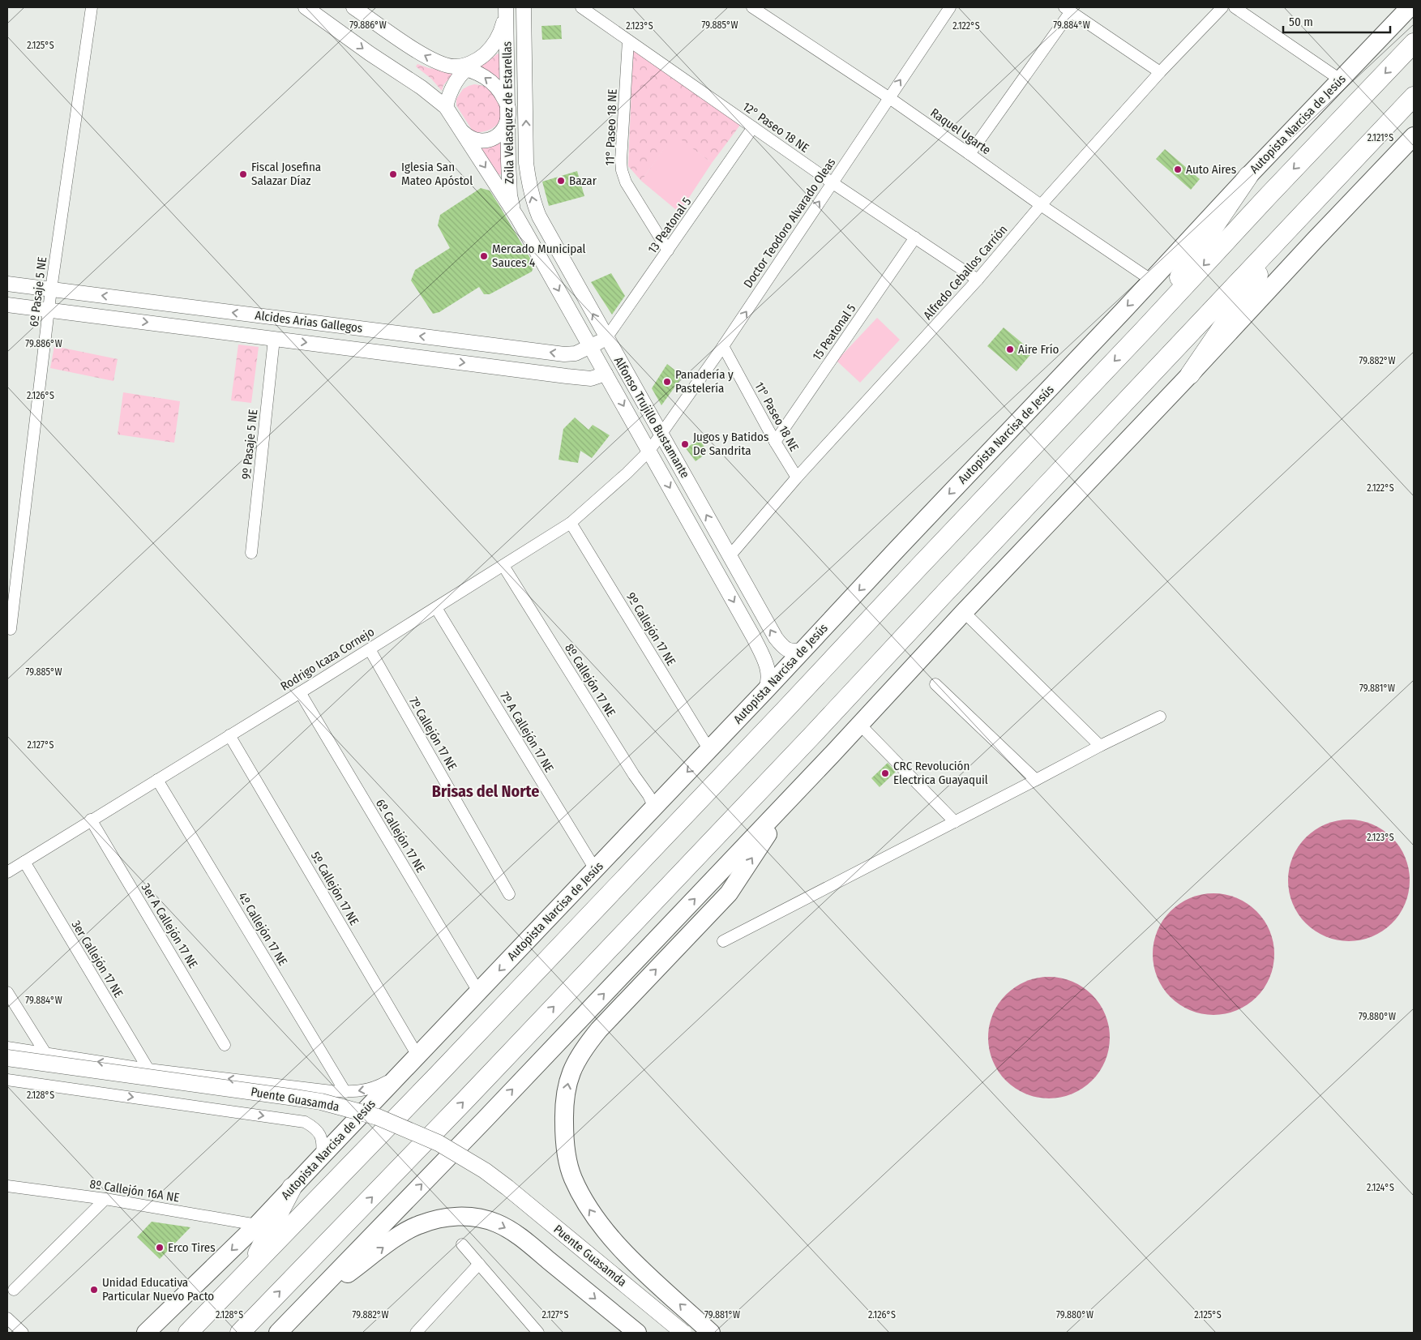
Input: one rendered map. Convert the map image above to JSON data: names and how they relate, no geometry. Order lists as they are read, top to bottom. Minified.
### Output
{"streets":{"main road":["Autopista Narcisa de Jesús","Puente Guasamda"],"street":["Zoila Velasquez de Estarellas","11° Paseo 18 NE","12° Paseo 18 NE","Raquel Ugarte","Doctor Teodoro Alvarado Oleas","13 Peatonal 5","Alfredo Ceballos Carrión","6º Pasaje 5 NE","Alcides Arias Gallegos","15 Peatonal 5","Alfonso Trujillo Bustamante","9º Pasaje 5 NE","9º Callejón 17 NE","Rodrigo Icaza Cornejo","8º Callejón 17 NE","7º A Callejón 17 NE","7º Callejón 17 NE","6º Callejón 17 NE","5º Callejón 17 NE","3er A Callejón 17 NE","4º Callejón 17 NE","3er Callejón 17 NE","8º Callejón 16A NE"]},"crossings":[["Zoila Velasquez de Estarellas","Alfonso Trujillo Bustamante"],["Autopista Narcisa de Jesús","Raquel Ugarte"],["Autopista Narcisa de Jesús","Alfonso Trujillo Bustamante"],["Autopista Narcisa de Jesús","9º Callejón 17 NE"],["Autopista Narcisa de Jesús","8º Callejón 17 NE"],["Autopista Narcisa de Jesús","7º A Callejón 17 NE"],["Autopista Narcisa de Jesús","6º Callejón 17 NE"],["Autopista Narcisa de Jesús","5º Callejón 17 NE"],["Autopista Narcisa de Jesús","8º Callejón 16A NE"],["11° Paseo 18 NE","12° Paseo 18 NE"],["11° Paseo 18 NE","Doctor Teodoro Alvarado Oleas"],["11° Paseo 18 NE","13 Peatonal 5"],["11° Paseo 18 NE","Alfredo Ceballos Carrión"],["11° Paseo 18 NE","15 Peatonal 5"],["12° Paseo 18 NE","Doctor Teodoro Alvarado Oleas"],["12° Paseo 18 NE","13 Peatonal 5"],["12° Paseo 18 NE","Alfredo Ceballos Carrión"],["12° Paseo 18 NE","15 Peatonal 5"],["Raquel Ugarte","Doctor Teodoro Alvarado Oleas"],["Raquel Ugarte","Alfredo Ceballos Carrión"],["Doctor Teodoro Alvarado Oleas","Alfonso Trujillo Bustamante"],["Doctor Teodoro Alvarado Oleas","Rodrigo Icaza Cornejo"],["13 Peatonal 5","Alcides Arias Gallegos"],["13 Peatonal 5","Alfonso Trujillo Bustamante"],["Alfredo Ceballos Carrión","Alfonso Trujillo Bustamante"],["6º Pasaje 5 NE","Alcides Arias Gallegos"],["Alcides Arias Gallegos","Alfonso Trujillo Bustamante"],["Alcides Arias Gallegos","9º Pasaje 5 NE"],["Alfonso Trujillo Bustamante","Rodrigo Icaza Cornejo"],["9º Callejón 17 NE","Rodrigo Icaza Cornejo"],["Rodrigo Icaza Cornejo","8º Callejón 17 NE"],["Rodrigo Icaza Cornejo","7º A Callejón 17 NE"],["Rodrigo Icaza Cornejo","7º Callejón 17 NE"],["Rodrigo Icaza Cornejo","6º Callejón 17 NE"],["Rodrigo Icaza Cornejo","5º Callejón 17 NE"],["Rodrigo Icaza Cornejo","3er A Callejón 17 NE"],["Rodrigo Icaza Cornejo","4º Callejón 17 NE"],["Rodrigo Icaza Cornejo","3er Callejón 17 NE"]],"one_way":["Doctor Teodoro Alvarado Oleas"],"districts":["Brisas del Norte"],"places":["Auto Aires","Fiscal Josefina Salazar Díaz","Iglesia San Mateo Apóstol","Bazar","Mercado Municipal Sauces 4","Aire Frío","Panadería y Pastelería","Jugos y Batidos De Sandrita","CRC Revolución Electrica Guayaquil","Erco Tires","Unidad Educativa Particular Nuevo Pacto"],"scale_bar":"50 m","coordinates":["79.886°W","79.885°W","79.884°W","2.123°S","2.122°S","2.125°S","2.121°S","79.882°W","2.126°S","79.881°W","2.127°S","79.880°W","2.128°S","2.124°S"]}
